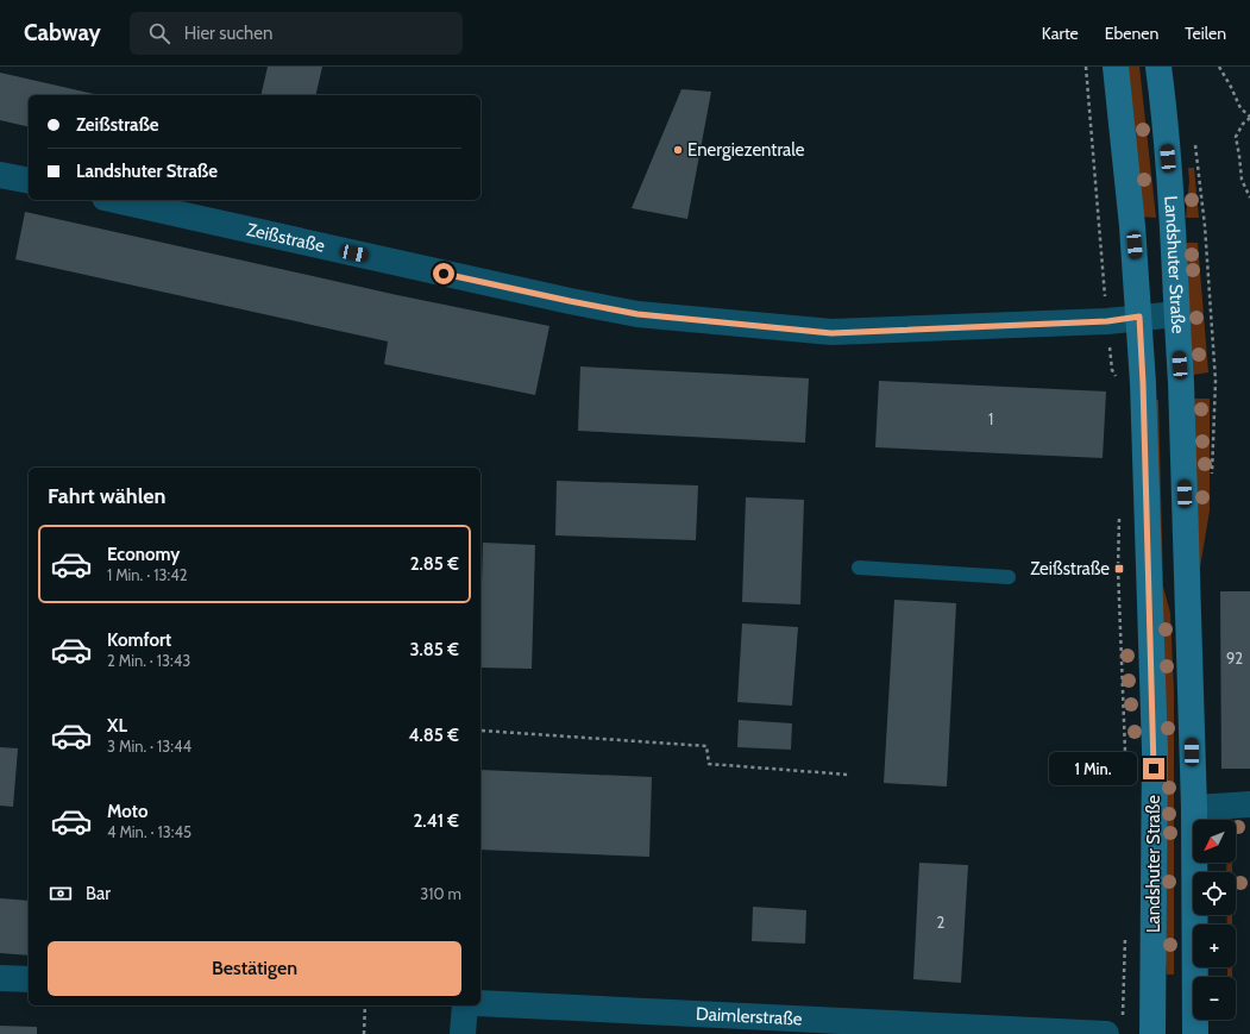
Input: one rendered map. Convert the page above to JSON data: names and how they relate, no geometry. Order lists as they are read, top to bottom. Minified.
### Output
{"streets":{"main road":["Landshuter Straße"],"street":["Zeißstraße","Daimlerstraße"]},"crossings":[["Zeißstraße","Landshuter Straße"]],"places":{"other":["Energiezentrale"],"transit":["Zeißstraße"]},"house_numbers":["1","92","2"],"north":"bottom left","page":{"header":"Cabway","search":"Hier suchen","nav":["Karte","Ebenen","Teilen"],"banner":["Zeißstraße","Landshuter Straße"],"heading":"Fahrt wählen","list":[{"name":"Economy","note":"1 Min. · 13:42","value":"2.85 €"},{"name":"Komfort","note":"2 Min. · 13:43","value":"3.85 €"},{"name":"XL","note":"3 Min. · 13:44","value":"4.85 €"},{"name":"Moto","note":"4 Min. · 13:45","value":"2.41 €"}],"bubble":"1 Min.","map_buttons":["+","−"],"pay":["Bar","310 m"],"buttons":"Bestätigen"}}
